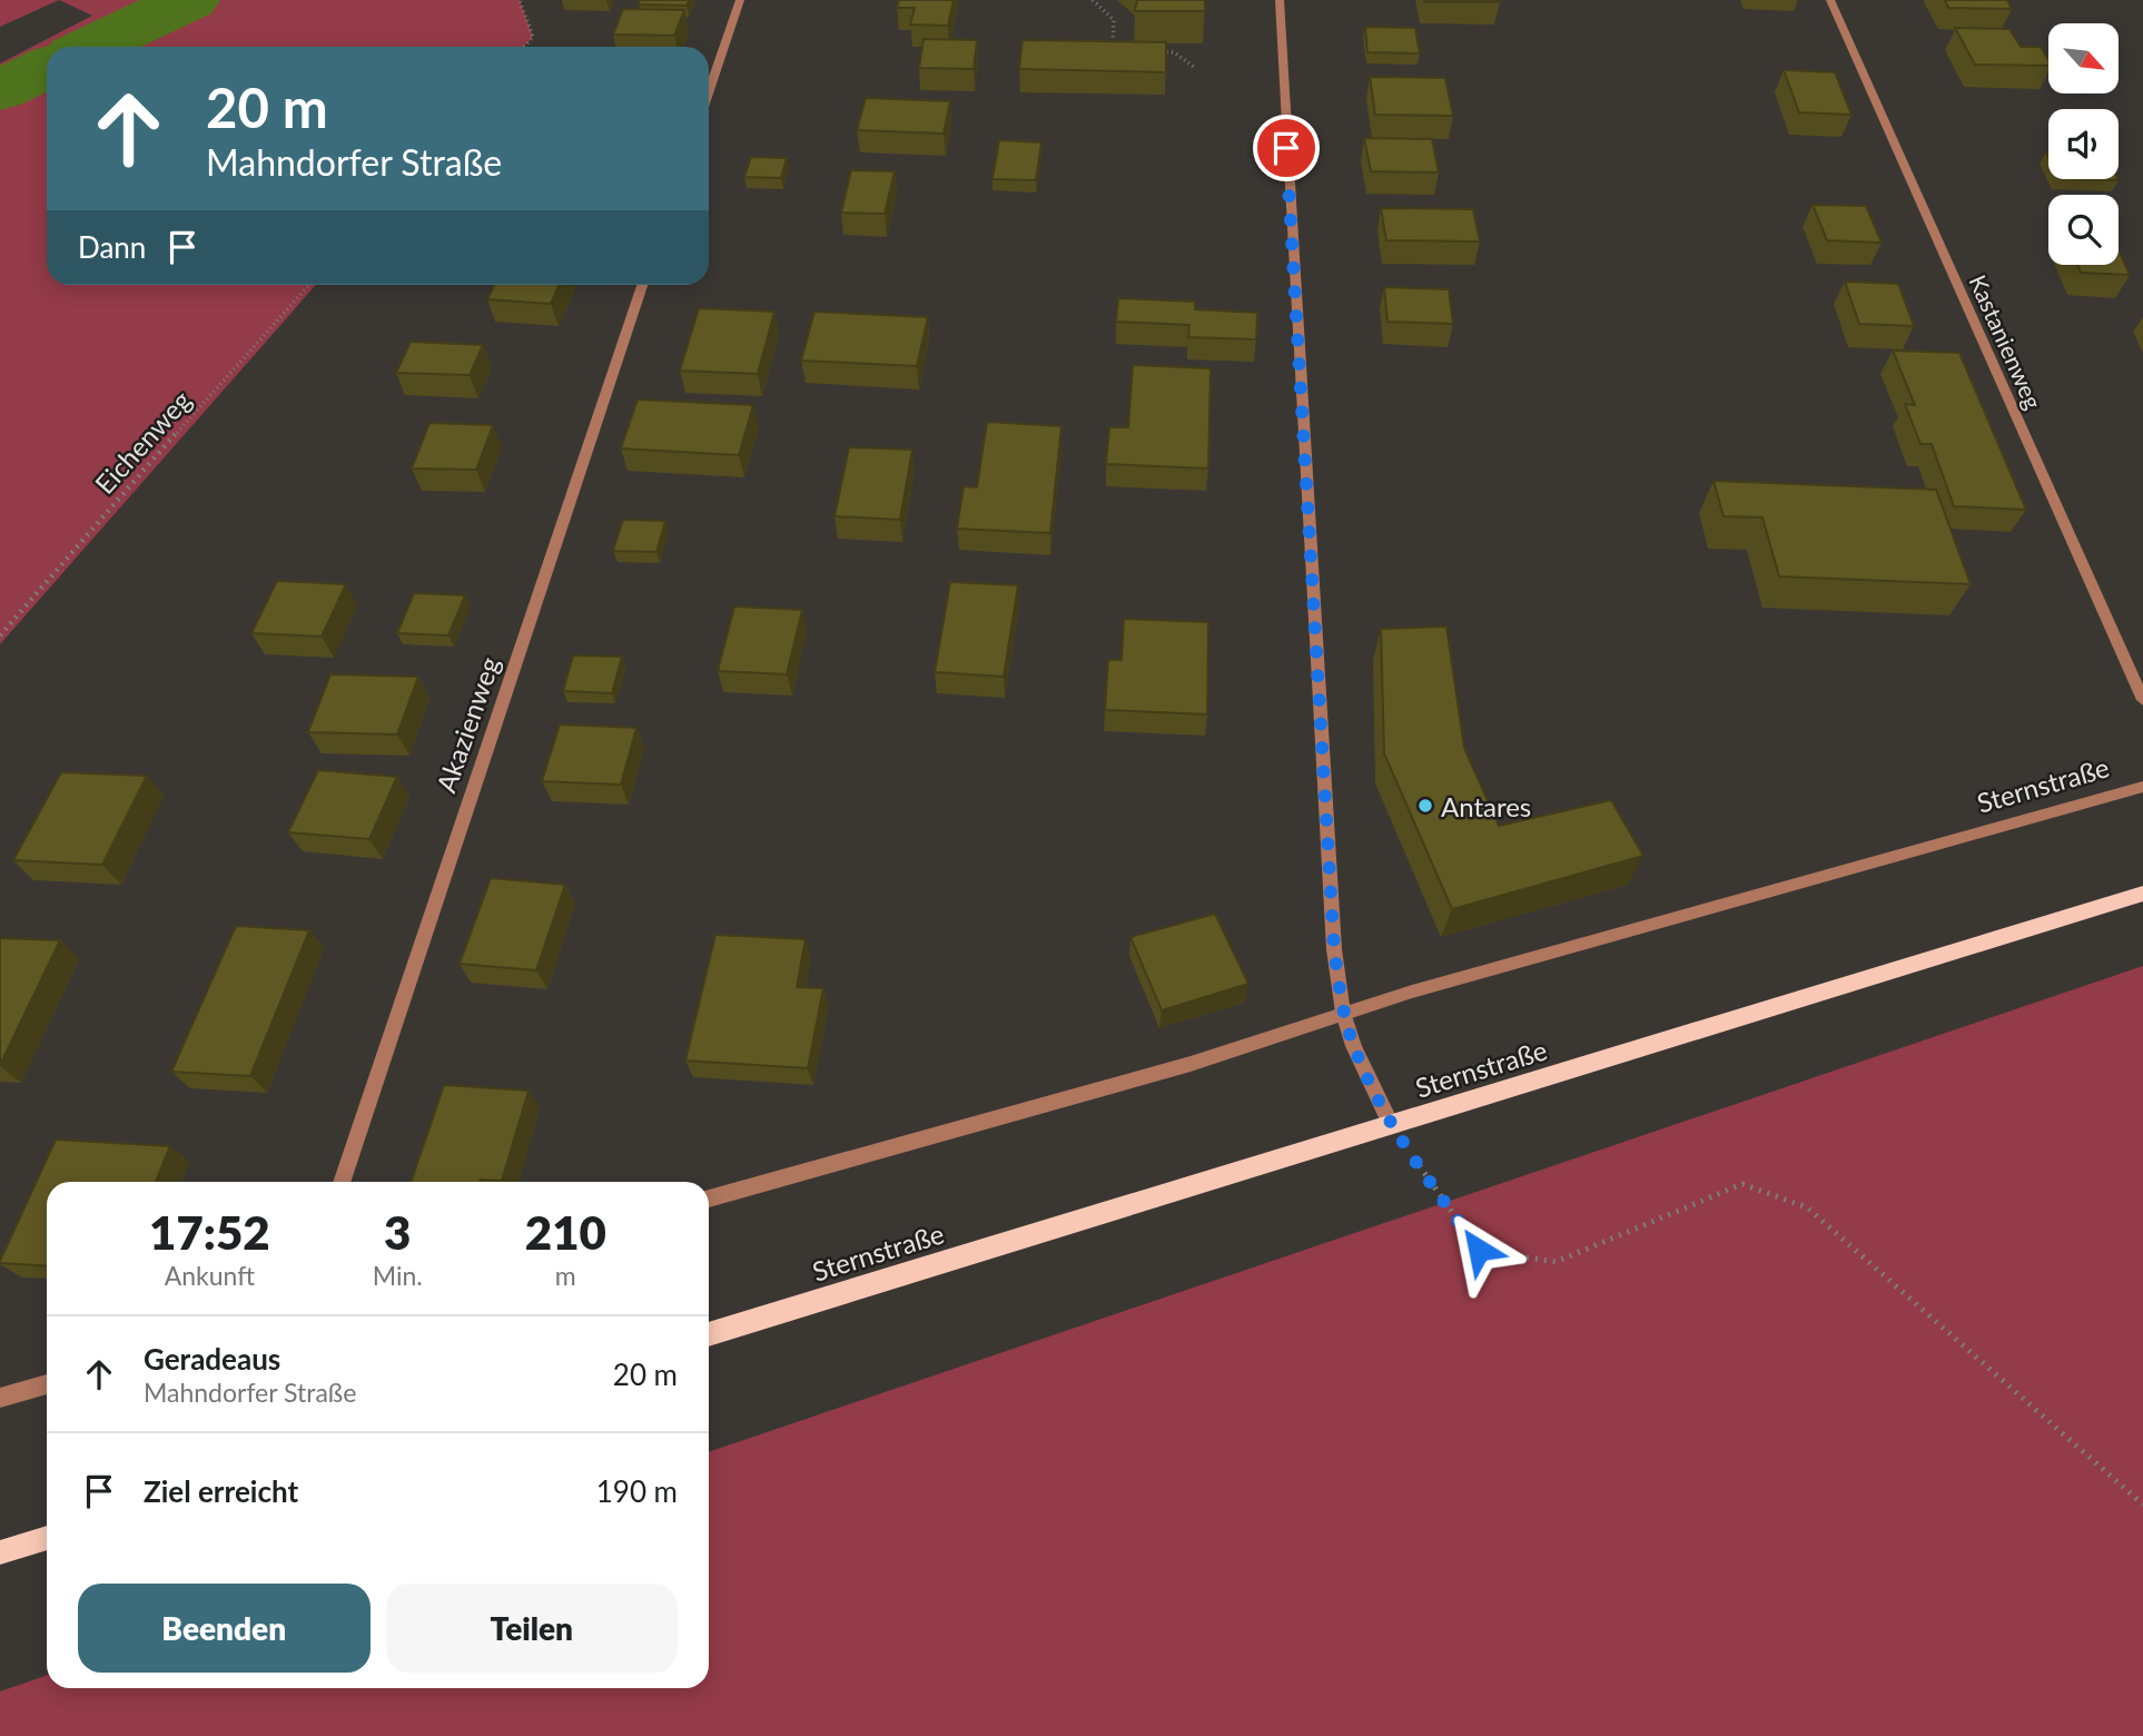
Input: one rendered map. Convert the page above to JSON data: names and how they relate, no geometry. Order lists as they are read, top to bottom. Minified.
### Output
{"streets":{"main road":["Sternstraße"],"street":["Kastanienweg","Akazienweg"],"path":["Eichenweg"]},"places":["Antares"],"north":"bottom right","page":{"turn":["20 m","Mahndorfer Straße"],"then":"Dann","eta":["17:52","Ankunft","3","Min.","210","m"],"list":[{"name":"Geradeaus","note":"Mahndorfer Straße","value":"20 m"},{"name":"Ziel erreicht","value":"190 m"}],"buttons":["Beenden","Teilen"]}}
